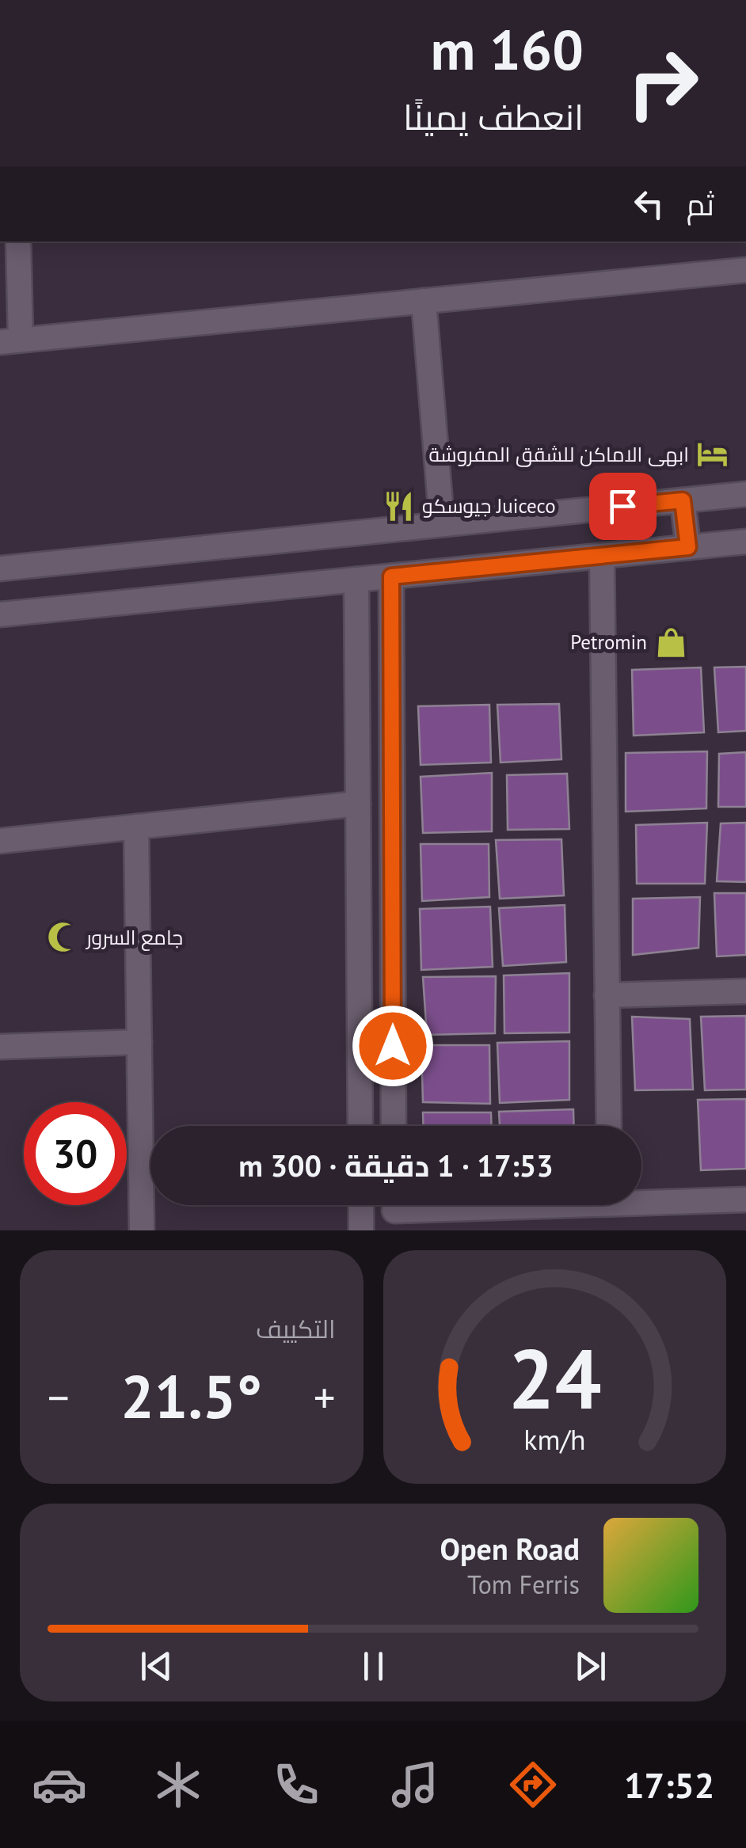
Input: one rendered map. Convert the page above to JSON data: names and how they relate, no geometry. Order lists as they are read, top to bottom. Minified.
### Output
{"places":{"hotel":["ابهى الاماكن للشقق المفروشة"],"restaurant":["جيوسكو Juiceco"],"shop":["Petromin"],"mosque":["جامع السرور"]},"page":{"turn":["160 m","انعطف يمينًا"],"then":"ثم","limit":"30","trip":"17:53 · 1 دقيقة · 300 m","tile":"التكييف","heat":["−","21.5°","+"],"song":["Open Road","Tom Ferris"],"tabs":"17:52","gauge":["24","km/h"]}}
